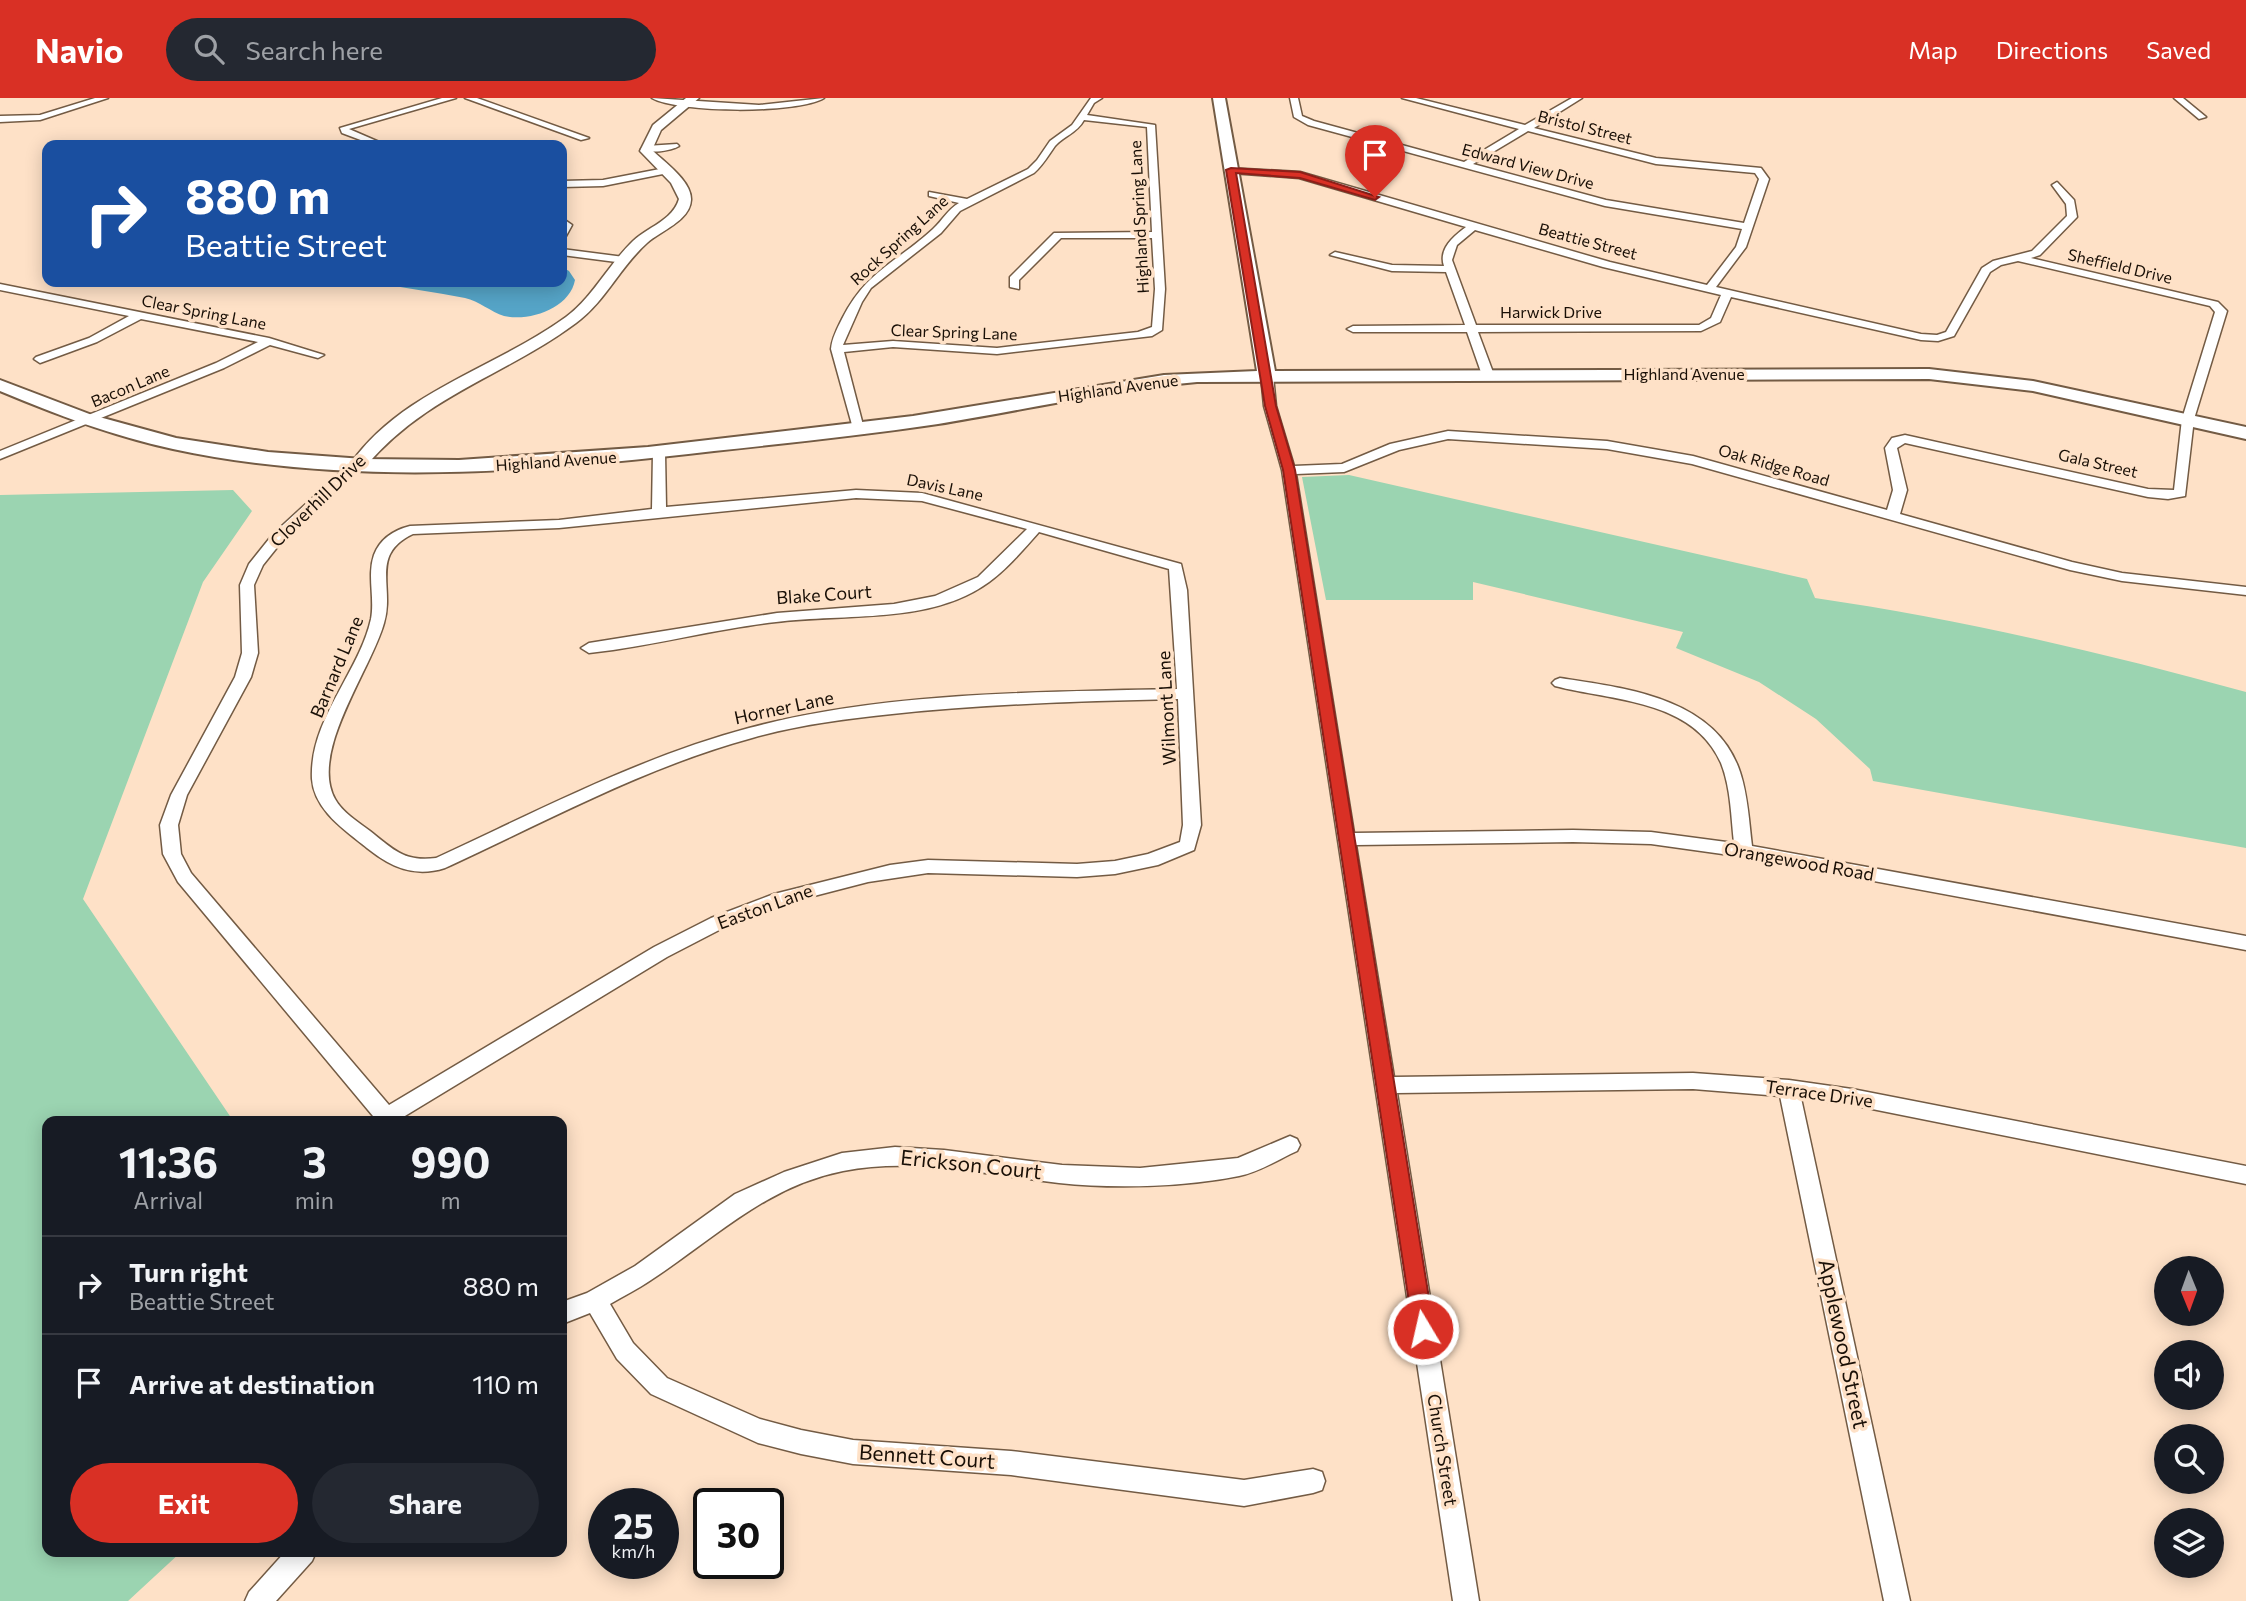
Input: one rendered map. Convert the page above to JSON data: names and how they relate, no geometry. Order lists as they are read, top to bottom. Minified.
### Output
{"streets":{"main road":["Highland Avenue","Church Street"],"street":["Bristol Street","Edward View Drive","Highland Spring Lane","Rock Spring Lane","Beattie Street","Sheffield Drive","Clear Spring Lane","Harwick Drive","Bacon Lane","Gala Street","Oak Ridge Road","Davis Lane","Cloverhill Drive","Blake Court","Barnard Lane","Horner Lane","Wilmont Lane","Orangewood Road","Easton Lane","Terrace Drive","Erickson Court","Applewood Street","Bennett Court"]},"crossings":[["Bristol Street","Edward View Drive"],["Highland Spring Lane","Rock Spring Lane"],["Highland Spring Lane","Clear Spring Lane"],["Rock Spring Lane","Clear Spring Lane"],["Beattie Street","Sheffield Drive"],["Beattie Street","Harwick Drive"],["Beattie Street","Church Street"],["Sheffield Drive","Gala Street"],["Clear Spring Lane","Bacon Lane"],["Highland Avenue","Bacon Lane"],["Highland Avenue","Gala Street"],["Highland Avenue","Cloverhill Drive"],["Highland Avenue","Church Street"],["Gala Street","Oak Ridge Road"],["Oak Ridge Road","Church Street"],["Davis Lane","Blake Court"],["Davis Lane","Barnard Lane"],["Davis Lane","Wilmont Lane"],["Barnard Lane","Horner Lane"],["Horner Lane","Wilmont Lane"],["Wilmont Lane","Easton Lane"],["Orangewood Road","Church Street"],["Terrace Drive","Applewood Street"],["Terrace Drive","Church Street"],["Erickson Court","Bennett Court"]],"north":"bottom","page":{"header":"Navio","search":"Search here","nav":["Map","Directions","Saved"],"turn":["880 m","Beattie Street"],"eta":["11:36","Arrival","3","min","990","m"],"list":[{"name":"Turn right","note":"Beattie Street","value":"880 m"},{"name":"Arrive at destination","value":"110 m"}],"buttons":["Exit","Share"],"speed":"25 km/h","limit":"30"}}
